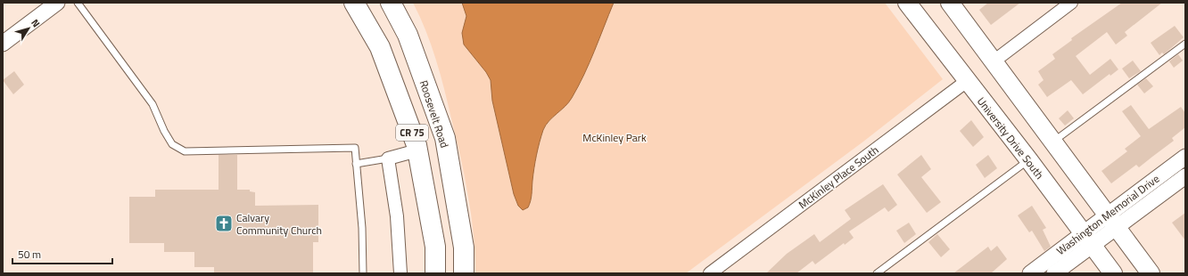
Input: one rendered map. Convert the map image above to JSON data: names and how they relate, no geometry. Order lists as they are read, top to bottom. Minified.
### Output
{"streets":{"main road":["Roosevelt Road","CR 75","University Drive South"],"street":["McKinley Place South","Washington Memorial Drive"]},"crossings":[["University Drive South","McKinley Place South"],["University Drive South","Washington Memorial Drive"]],"parks":["McKinley Park"],"places":{"church":["Calvary Community Church"]},"scale_bar":"50 m","north":"top right"}
